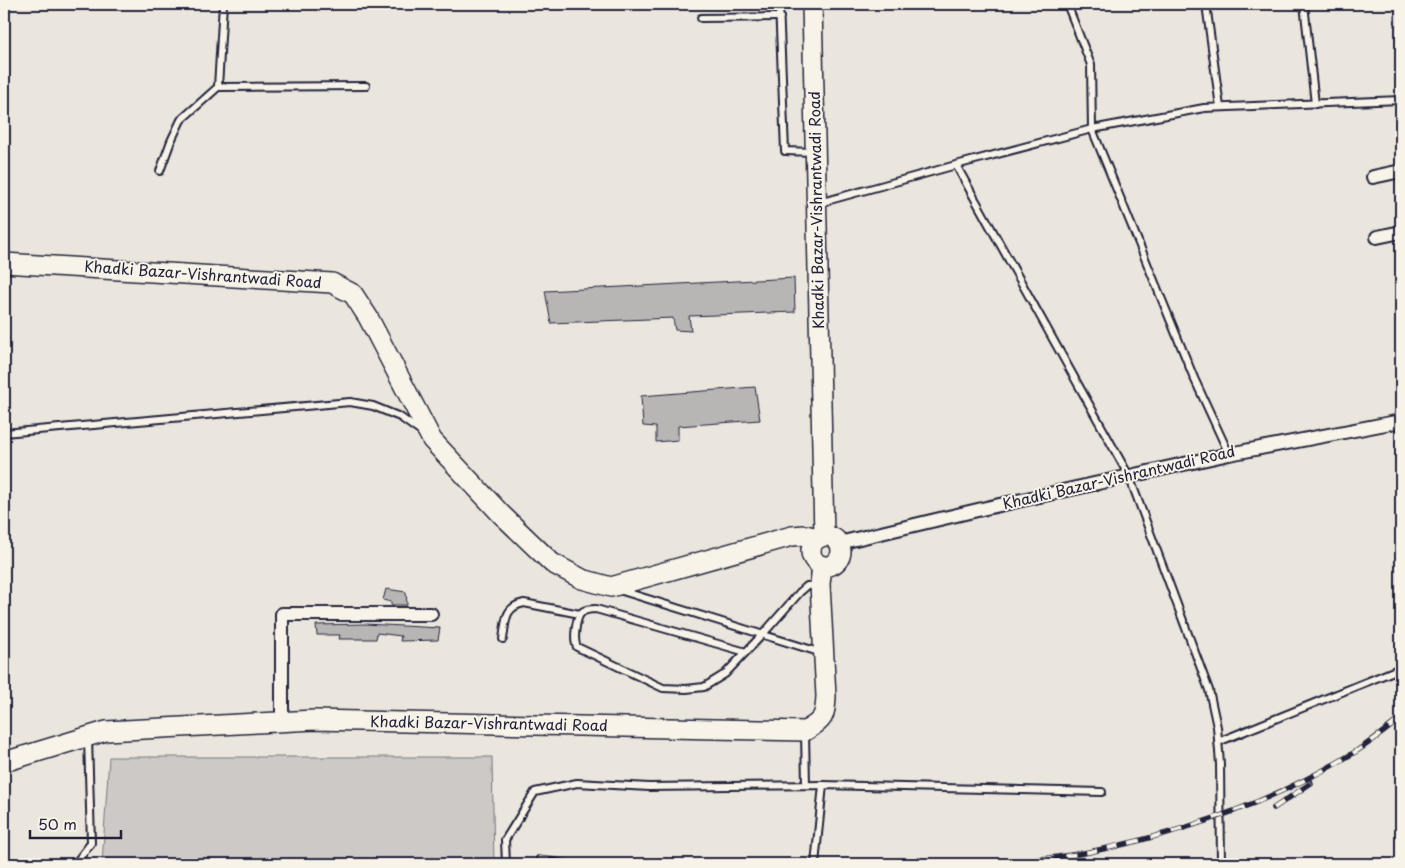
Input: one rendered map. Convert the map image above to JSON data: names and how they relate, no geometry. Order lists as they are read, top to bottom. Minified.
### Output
{"streets":{"street":["Khadki Bazar-Vishrantwadi Road"]},"scale_bar":"50 m"}
